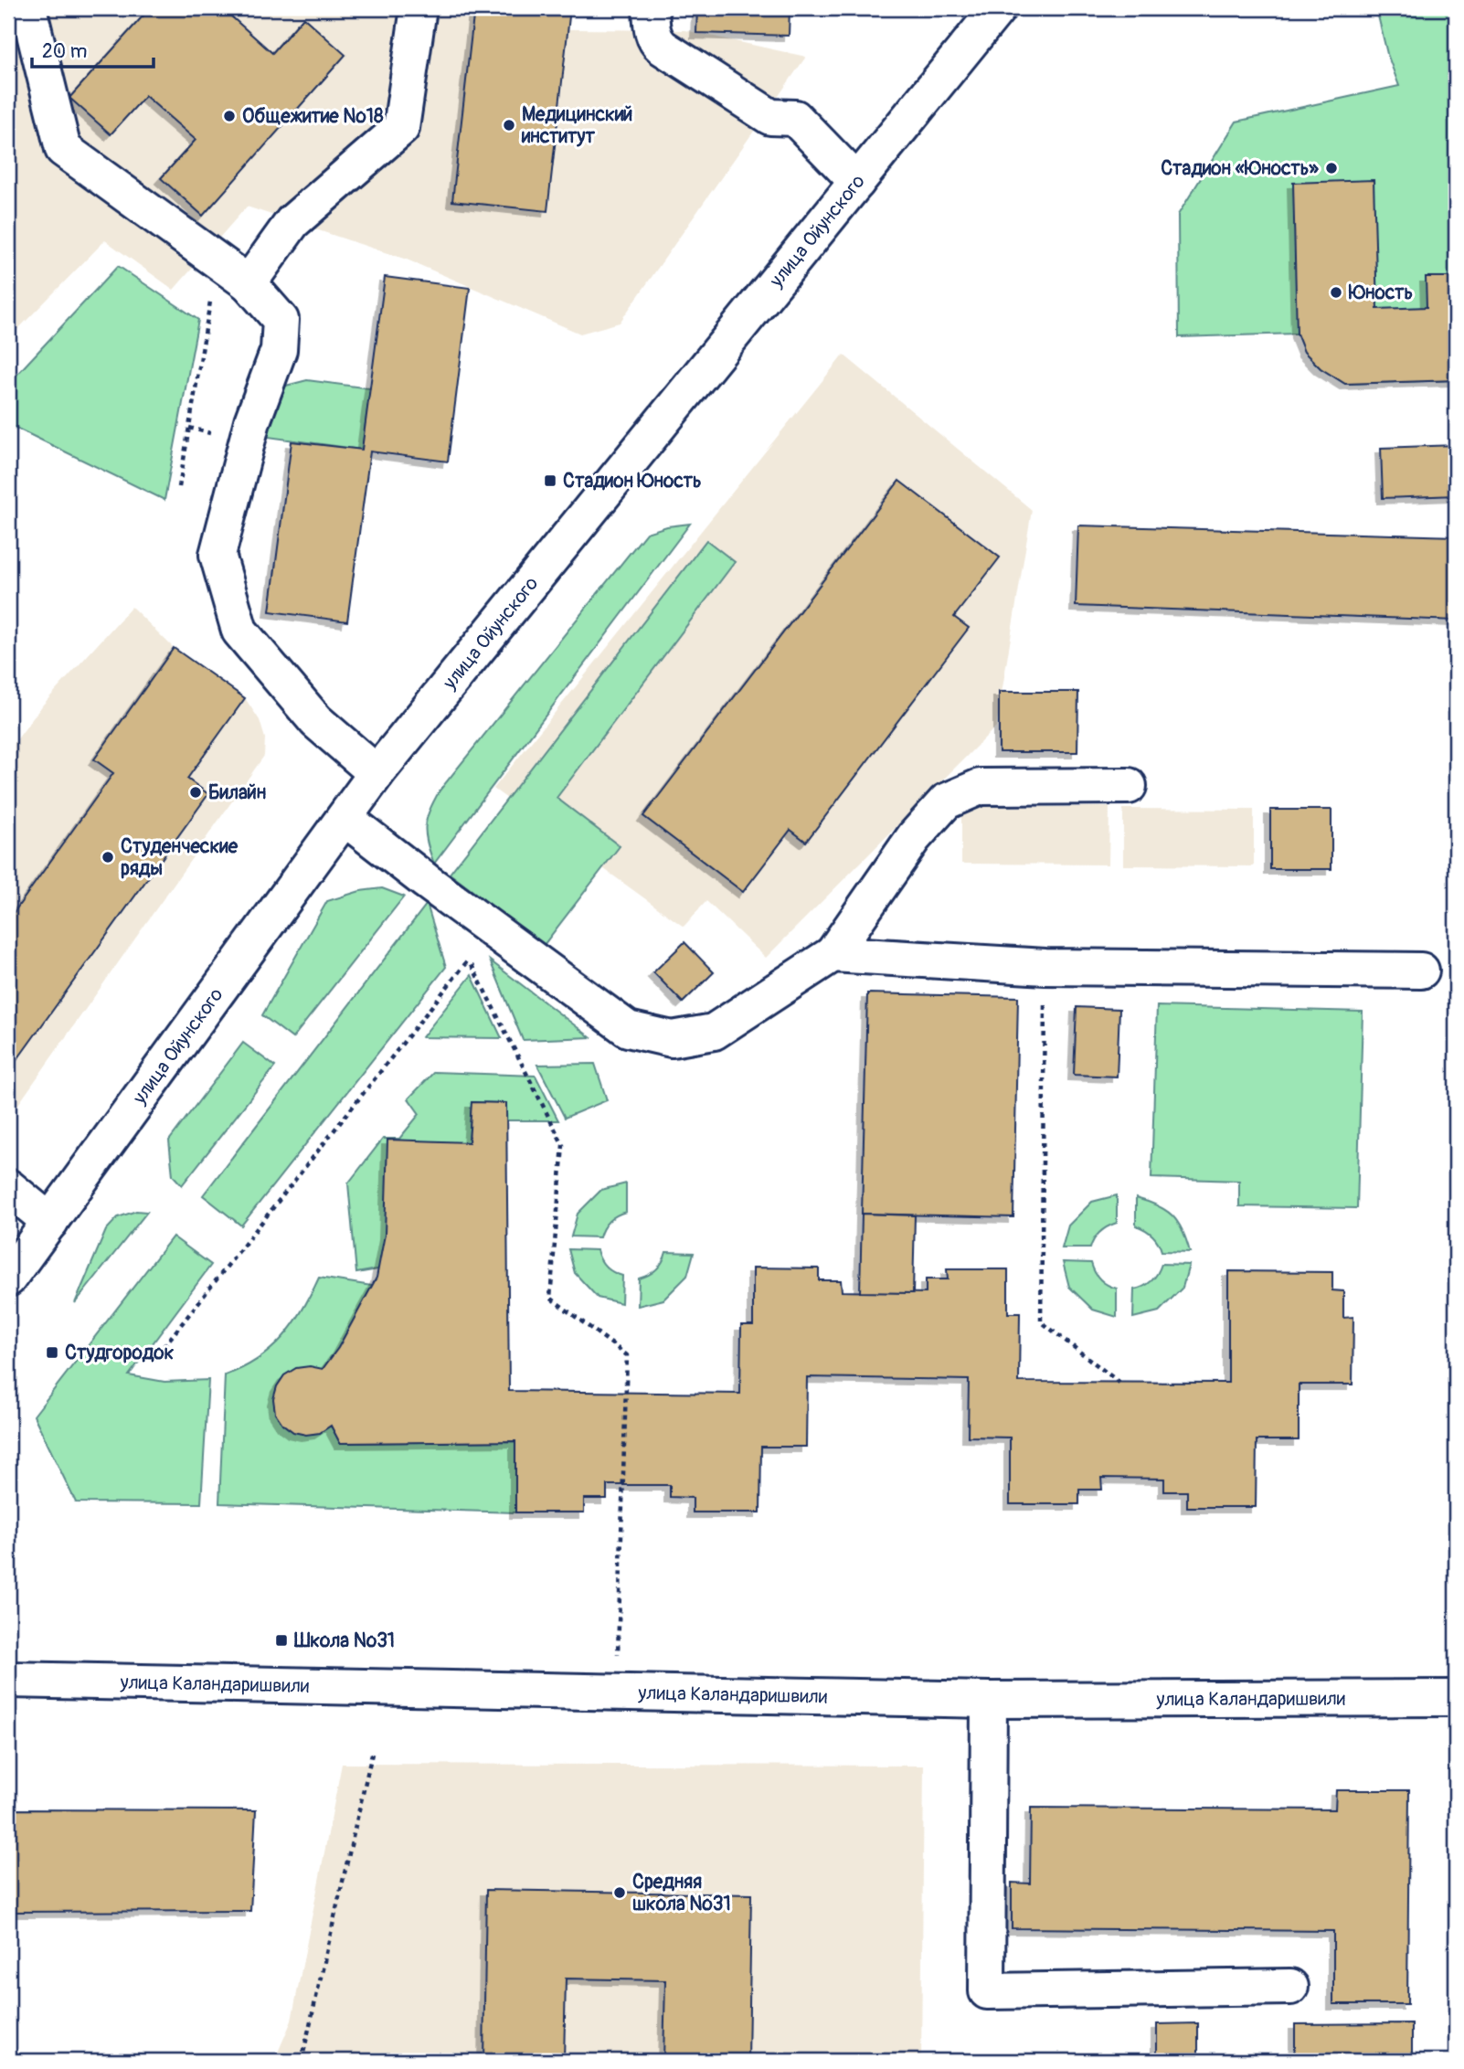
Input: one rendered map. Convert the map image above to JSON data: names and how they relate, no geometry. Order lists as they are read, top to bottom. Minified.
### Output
{"streets":{"main road":["улица Ойунского","улица Каландаришвили"]},"places":{"other":["Общежитие №18","Медицинский институт","Стадион «Юность»","Юность","Билайн","Студенческие ряды","Средняя школа №31"],"transit":["Стадион Юность","Студгородок","Школа №31"]},"scale_bar":"20 m"}
